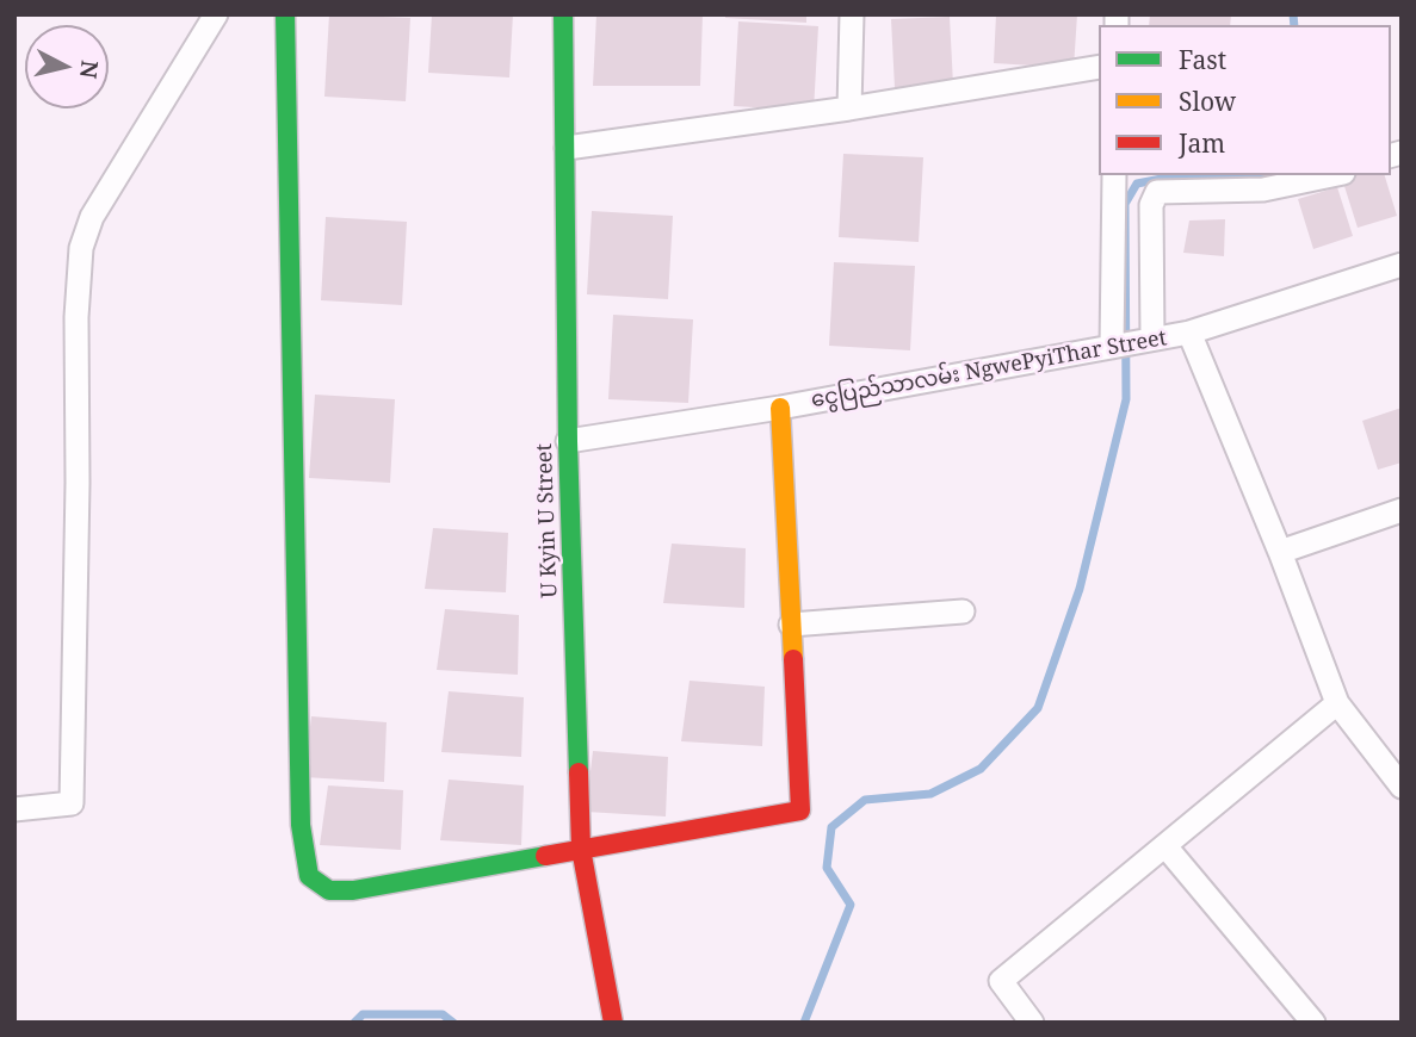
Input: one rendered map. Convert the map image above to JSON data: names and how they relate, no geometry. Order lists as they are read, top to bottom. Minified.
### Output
{"streets":{"street":["ငွေပြည်သာလမ်း NgwePyiThar Street","U Kyin U Street"]},"crossings":[["ငွေပြည်သာလမ်း NgwePyiThar Street","U Kyin U Street"]],"legend":["Fast","Slow","Jam"],"north":"right"}
